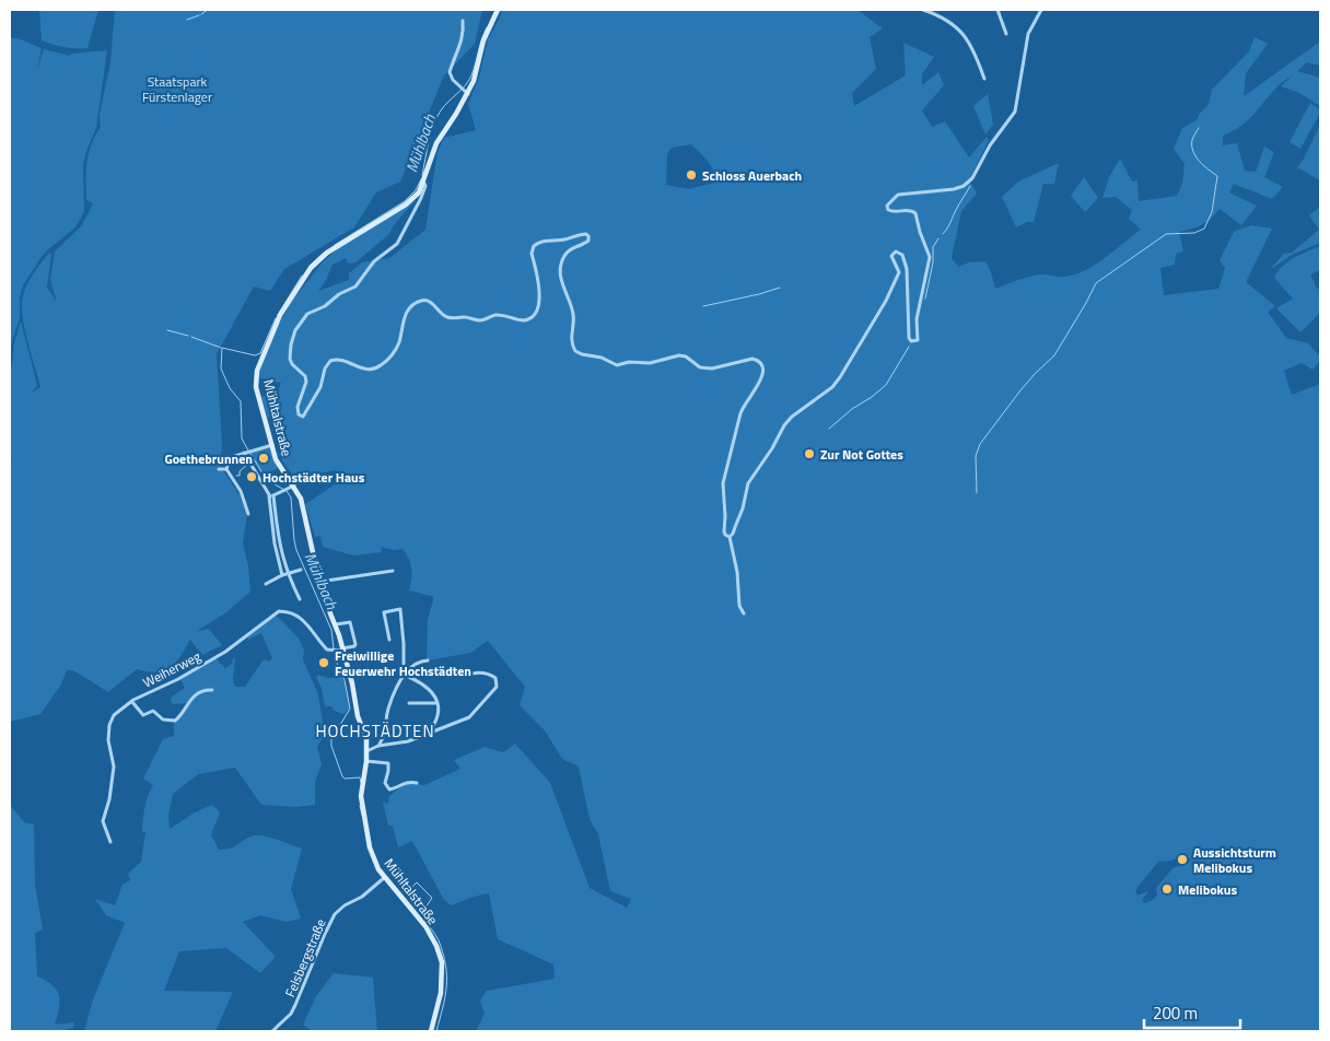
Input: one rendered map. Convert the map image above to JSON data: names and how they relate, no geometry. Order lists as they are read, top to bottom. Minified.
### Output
{"streets":{"main road":["Mühltalstraße"],"street":["Weiherweg","Felsbergstraße"]},"crossings":[["Mühltalstraße","Weiherweg"],["Mühltalstraße","Felsbergstraße"]],"districts":["HOCHSTÄDTEN"],"water":["Mühlbach"],"parks":["Staatspark Fürstenlager"],"places":["Schloss Auerbach","Zur Not Gottes","Goethebrunnen","Hochstädter Haus","Freiwillige Feuerwehr Hochstädten","Aussichtsturm Melibokus","Melibokus"],"scale_bar":"200 m"}
